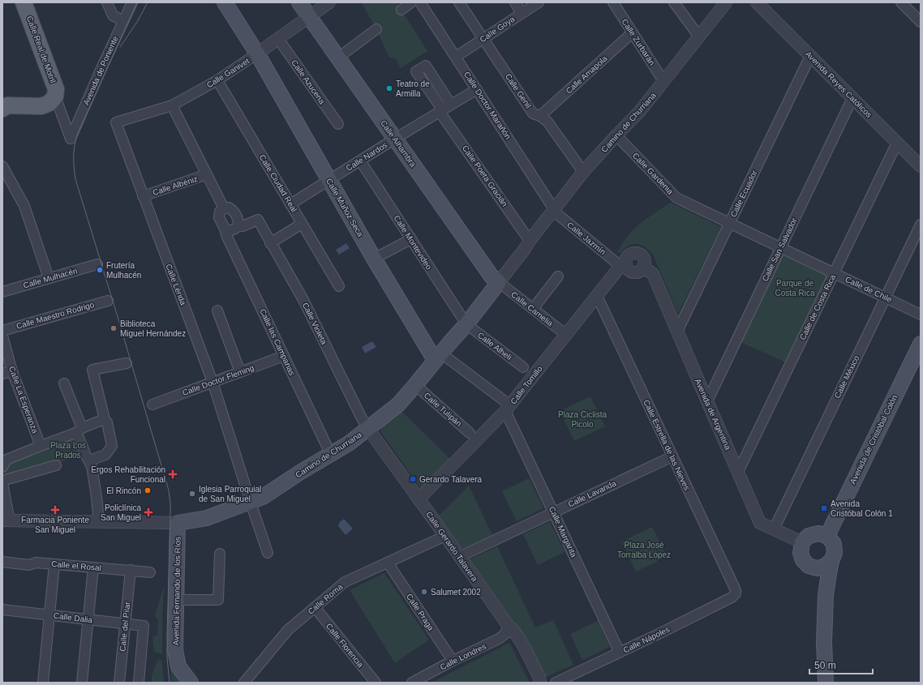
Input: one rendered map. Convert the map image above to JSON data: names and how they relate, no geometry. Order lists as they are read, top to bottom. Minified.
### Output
{"streets":{"main road":["Calle Real de Motril","Camino de Churriana","Calle Alhambra","Calle Muñoz Seca","Avenida de Cristóbal Colón","Avenida Fernando de los Ríos"],"street":["Calle Goya","Calle Zurbarán","Avenida de Poniente","Calle Ganivet","Calle Amapola","Calle Azucena","Avenida Reyes Católicos","Calle Genil","Calle Doctor Marañón","Calle Nardos","Calle Gardenia","Calle Poeta Gracián","Calle Ciudad Real","Calle Albéniz","Calle Ecuador","Calle Jazmín","Calle Montevideo","Calle San Salvador","Calle Mulhacén","Calle Lérida","Calle de Chile","Calle de Costa Rica","Calle Camelia","Calle Maestro Rodrigo","Calle Violeta","Calle las Campanas","Calle Alhelí","Calle México","Calle Doctor Fleming","Calle Tomillo","Calle La Esperanza","Calle Tulipán","Avenida de Argentina","Calle Estrella de las Nieves","Calle Lavanda","Calle Margarita","Calle Gerardo Talavera","Calle el Rosal","Calle Roma","Calle Praga","Calle Dalia","Calle del Pilar","Calle Nápoles","Calle Florencia","Calle Londres"]},"crossings":[["Calle Goya","Calle Genil"],["Calle Goya","Calle Doctor Marañón"],["Calle Zurbarán","Calle Amapola"],["Calle Zurbarán","Camino de Churriana"],["Calle Real de Motril","Avenida de Poniente"],["Calle Ganivet","Calle Azucena"],["Calle Ganivet","Calle Alhambra"],["Calle Ganivet","Calle Ciudad Real"],["Calle Ganivet","Calle Muñoz Seca"],["Calle Ganivet","Calle Lérida"],["Calle Amapola","Calle Genil"],["Avenida Reyes Católicos","Calle Ecuador"],["Avenida Reyes Católicos","Calle San Salvador"],["Avenida Reyes Católicos","Calle de Costa Rica"],["Calle Genil","Camino de Churriana"],["Calle Doctor Marañón","Camino de Churriana"],["Calle Doctor Marañón","Calle Nardos"],["Calle Doctor Marañón","Calle Jazmín"],["Camino de Churriana","Calle Alhambra"],["Camino de Churriana","Calle Gardenia"],["Camino de Churriana","Calle Poeta Gracián"],["Camino de Churriana","Calle Muñoz Seca"],["Camino de Churriana","Calle Jazmín"],["Camino de Churriana","Calle Montevideo"],["Camino de Churriana","Calle Lérida"],["Camino de Churriana","Calle Camelia"],["Camino de Churriana","Calle Violeta"],["Camino de Churriana","Calle las Campanas"],["Camino de Churriana","Calle Alhelí"],["Camino de Churriana","Calle Tulipán"],["Camino de Churriana","Calle Margarita"],["Camino de Churriana","Calle Gerardo Talavera"],["Camino de Churriana","Avenida Fernando de los Ríos"],["Calle Alhambra","Calle Nardos"],["Calle Alhambra","Calle Camelia"],["Calle Nardos","Calle Poeta Gracián"],["Calle Nardos","Calle Ciudad Real"],["Calle Nardos","Calle Muñoz Seca"],["Calle Nardos","Calle Montevideo"],["Calle Gardenia","Calle Ecuador"],["Calle Gardenia","Calle de Chile"],["Calle Albéniz","Calle Lérida"],["Calle Ecuador","Calle de Chile"],["Calle Ecuador","Avenida de Argentina"],["Calle Muñoz Seca","Calle Margarita"],["Calle Jazmín","Calle Tomillo"],["Calle Montevideo","Calle Alhelí"],["Calle San Salvador","Calle de Chile"],["Calle San Salvador","Avenida de Argentina"],["Calle Lérida","Calle Doctor Fleming"],["Calle de Chile","Calle de Costa Rica"],["Calle de Chile","Calle México"],["Calle de Costa Rica","Avenida de Argentina"],["Calle Camelia","Calle Tomillo"],["Calle Violeta","Calle las Campanas"],["Calle Violeta","Calle Gerardo Talavera"],["Calle las Campanas","Calle Doctor Fleming"],["Calle México","Avenida de Argentina"],["Calle Tomillo","Avenida de Argentina"],["Calle Tomillo","Calle Estrella de las Nieves"],["Calle Tomillo","Calle Margarita"],["Calle Tomillo","Calle Gerardo Talavera"],["Avenida de Argentina","Avenida de Cristóbal Colón"],["Calle Estrella de las Nieves","Calle Lavanda"],["Calle Estrella de las Nieves","Calle Nápoles"],["Calle Lavanda","Calle Margarita"],["Calle Lavanda","Calle Gerardo Talavera"],["Calle Margarita","Calle Nápoles"],["Calle Gerardo Talavera","Calle Roma"],["Calle Gerardo Talavera","Calle Londres"],["Calle el Rosal","Calle del Pilar"],["Calle Roma","Calle Praga"],["Calle Roma","Calle Florencia"],["Calle Praga","Calle Londres"],["Calle Dalia","Calle del Pilar"]],"parks":["Parque de Costa Rica","Plaza Ciclista Picolo","Plaza Los Prados","Plaza José Torralba López"],"places":{"other":["Teatro de Armilla","Frutería Mulhacén","Biblioteca Miguel Hernández","El Rincón","Iglesia Parroquial de San Miguel","Salumet 2002"],"health":["Ergos Rehabilitación Funcional","Farmacia Poniente San Miguel","Policlínica San Miguel"],"transit":["Gerardo Talavera","Avenida Cristóbal Colón 1"]},"scale_bar":"50 m"}
